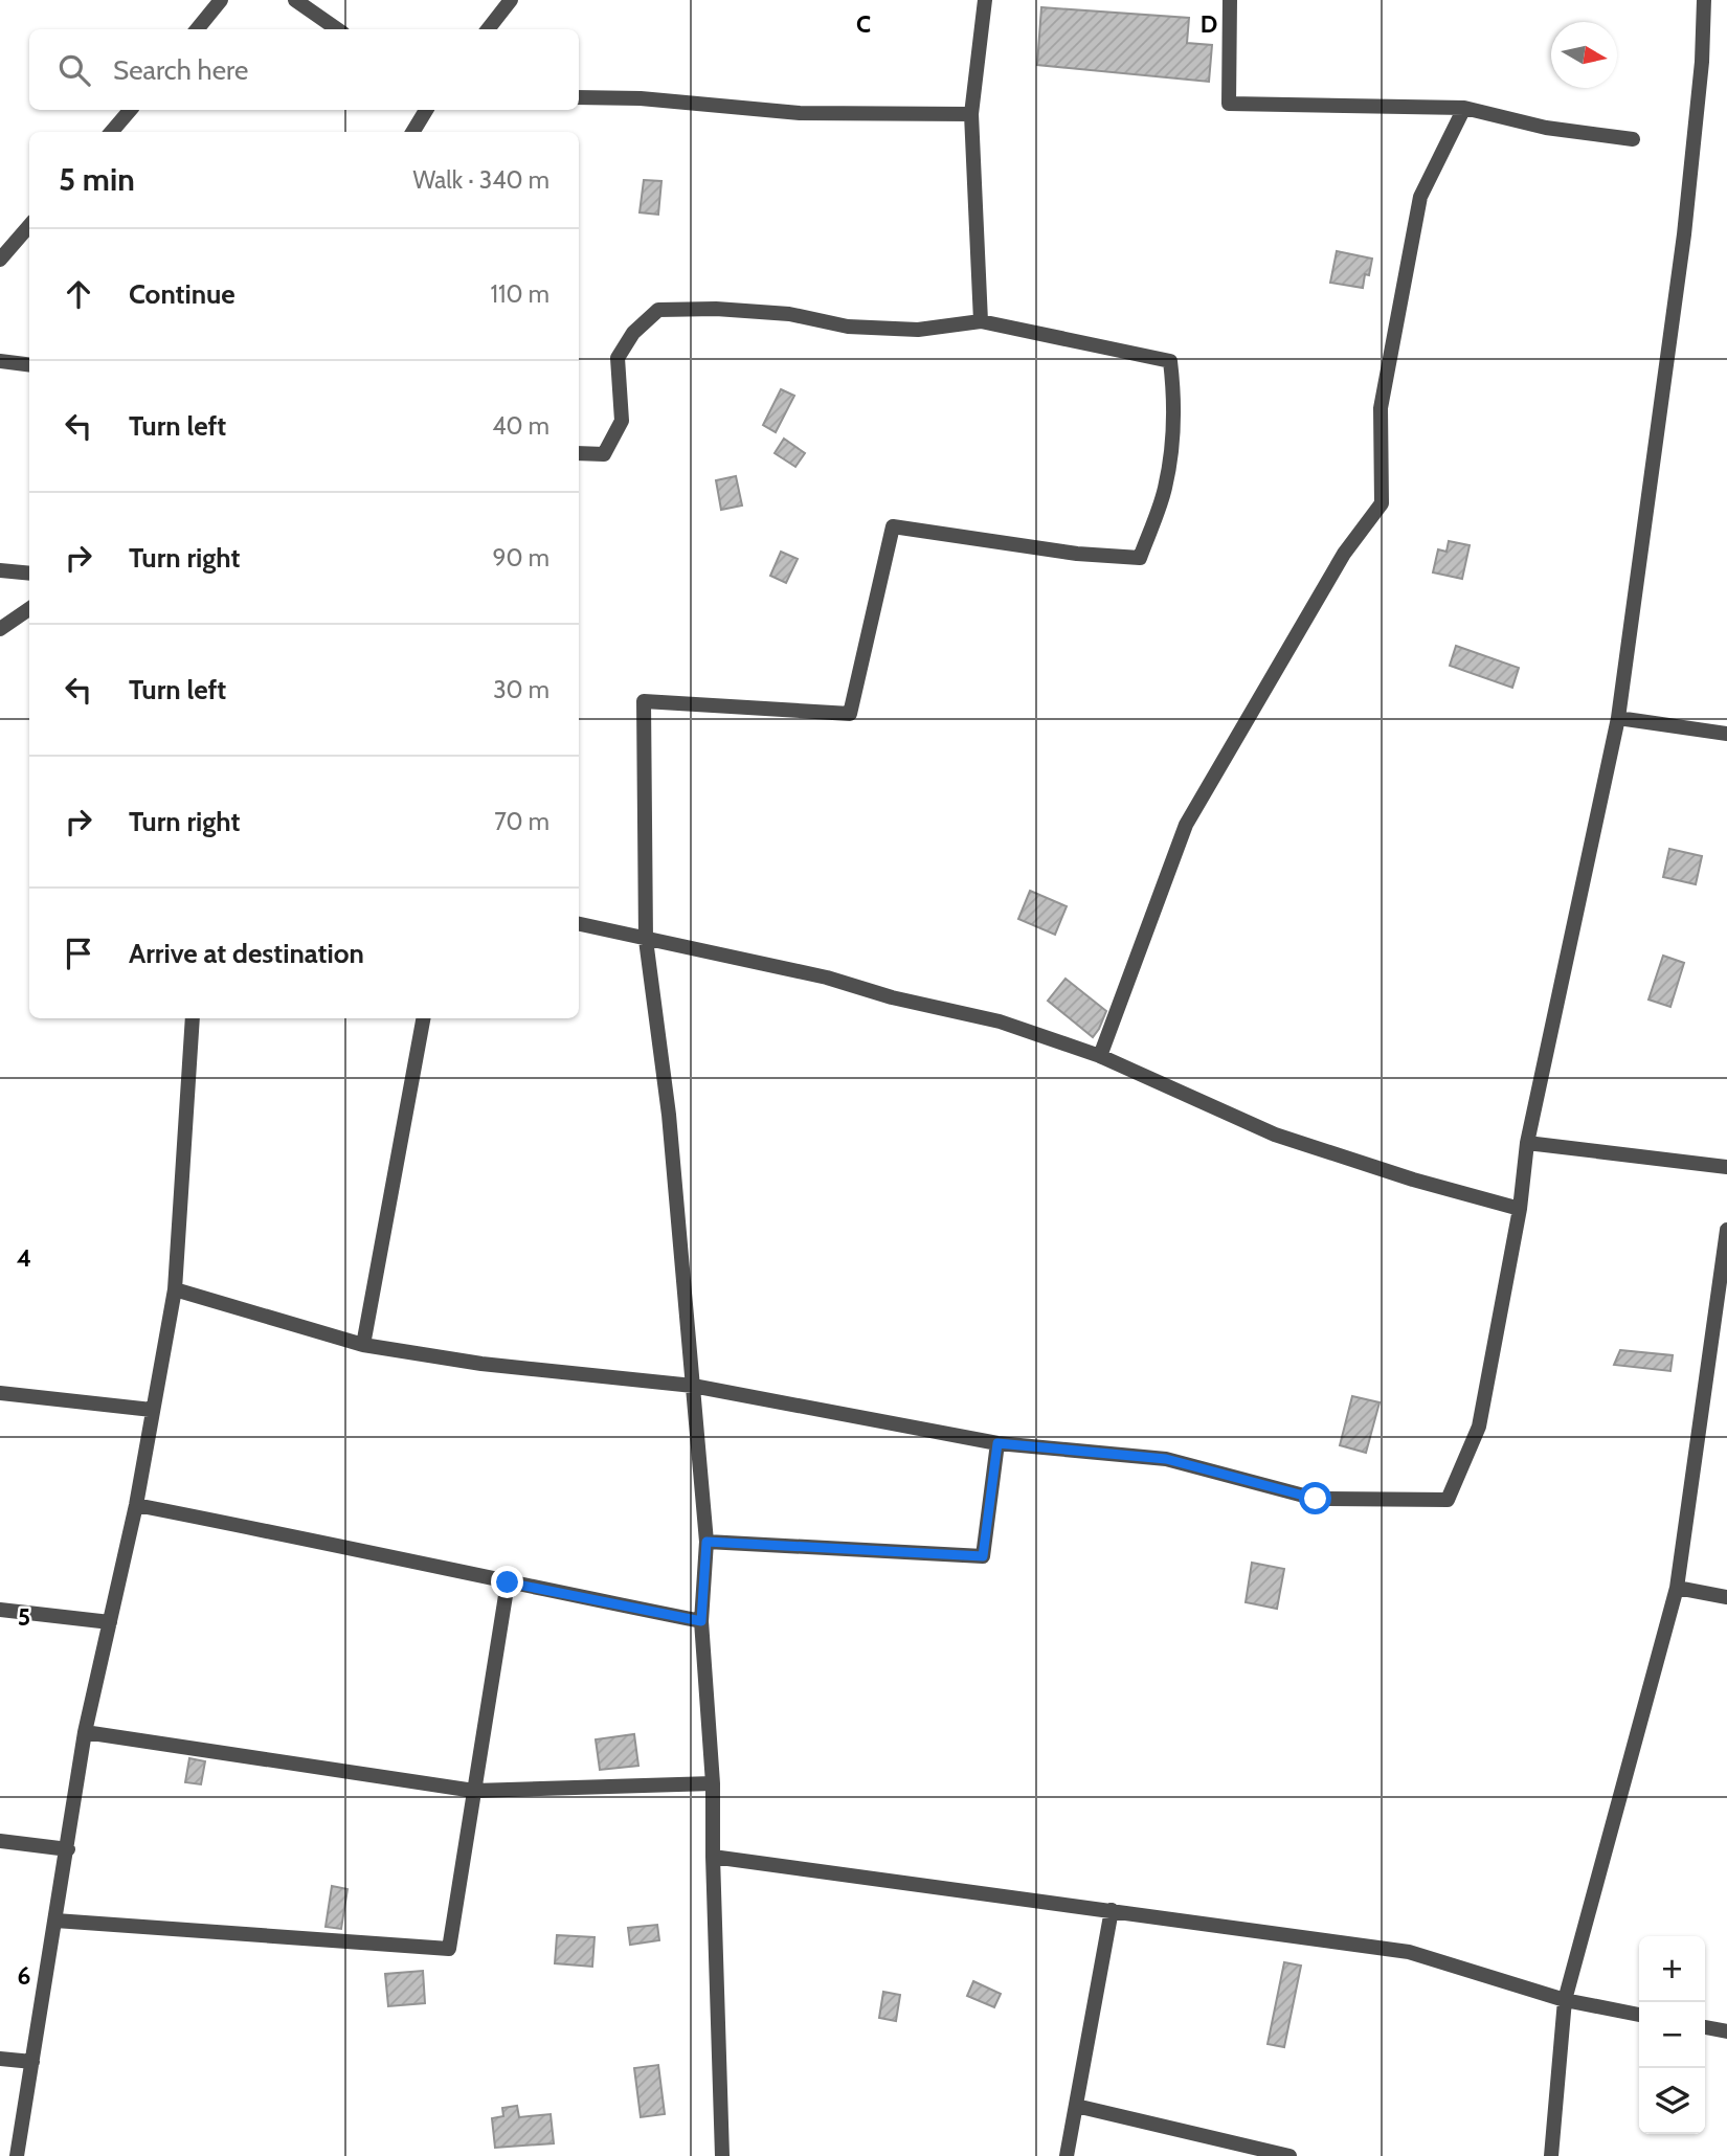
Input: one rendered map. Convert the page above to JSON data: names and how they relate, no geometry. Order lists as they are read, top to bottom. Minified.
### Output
{"north":"right","page":{"search":"Search here","heading":["5 min","Walk · 340 m"],"list":[["Continue","110 m"],["Turn left","40 m"],["Turn right","90 m"],["Turn left","30 m"],["Turn right","70 m"],"Arrive at destination"],"map_buttons":["+","−"]},"grid":{"columns":["C","D"],"rows":["4","5","6"]}}
